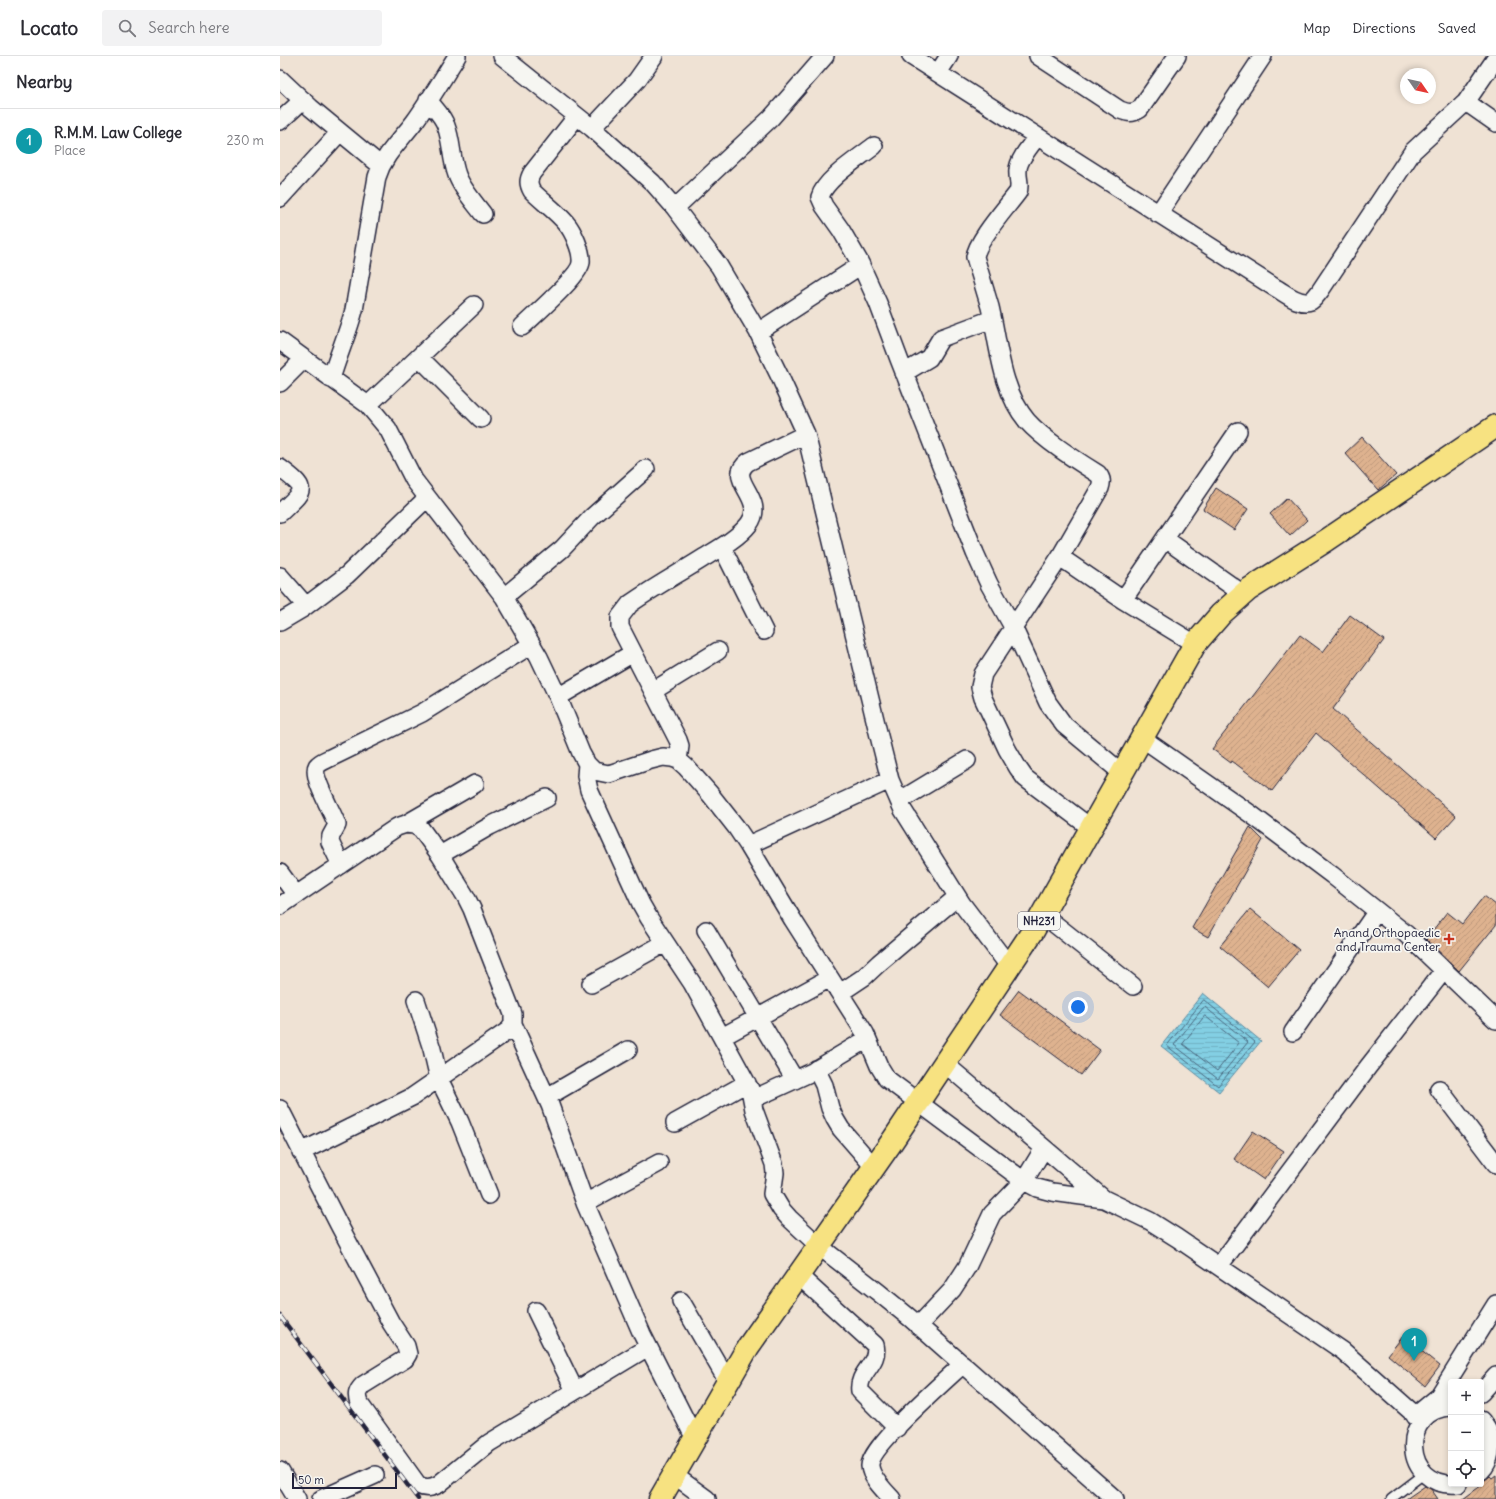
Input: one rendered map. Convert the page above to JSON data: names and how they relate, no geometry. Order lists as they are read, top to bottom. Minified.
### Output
{"streets":{"highway":["NH231"]},"places":{"health":["Anand Orthopaedic and Trauma Center"]},"scale_bar":"50 m","north":"bottom right","page":{"header":"Locato","search":"Search here","nav":["Map","Directions","Saved"],"heading":"Nearby","list":[{"mark":"1","name":"R.M.M. Law College","note":"Place","value":"230 m"}],"pins":"1","map_buttons":["+","−"],"scale":"50 m"}}
